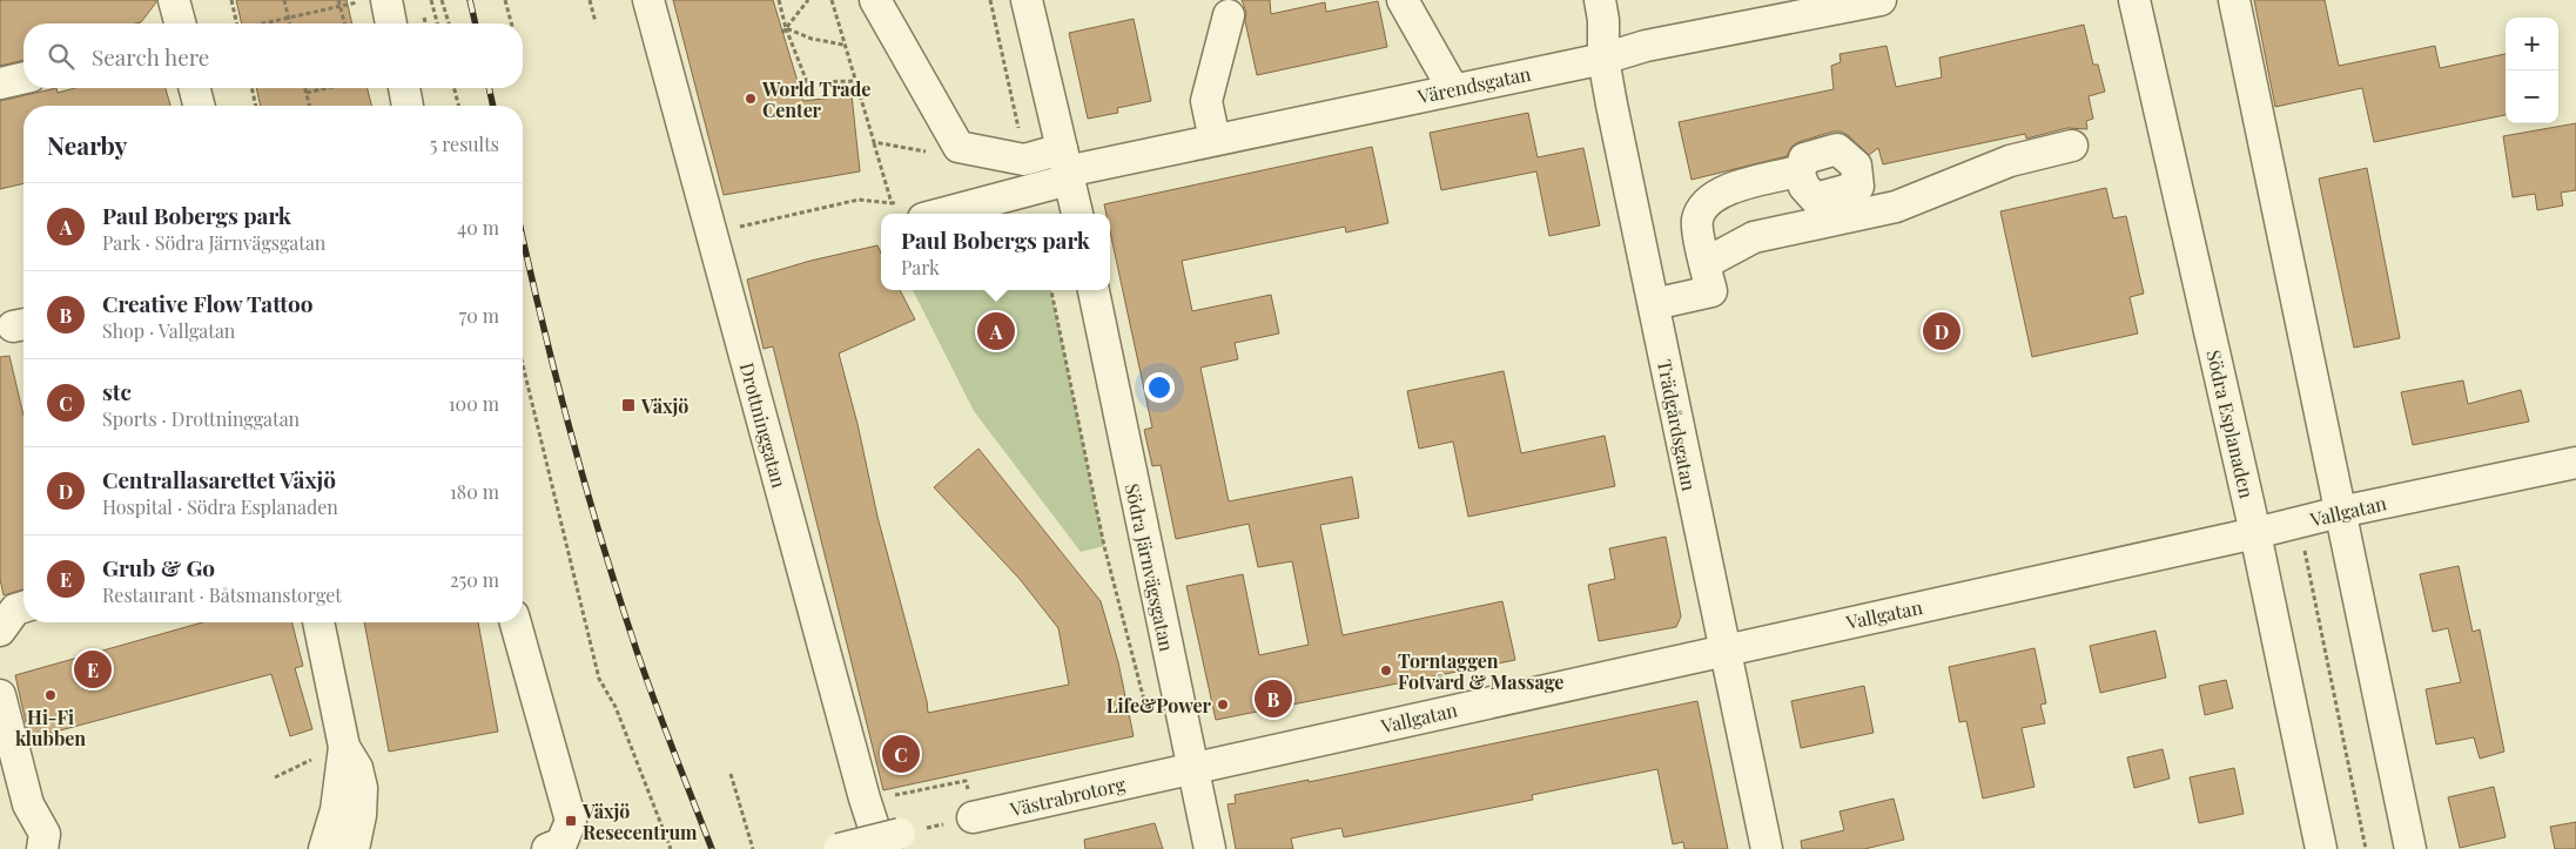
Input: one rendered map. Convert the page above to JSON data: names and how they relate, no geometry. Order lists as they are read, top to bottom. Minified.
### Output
{"streets":{"street":["Värendsgatan","Södra Esplanaden","Drottninggatan","Trädgårdsgatan","Vallgatan","Södra Järnvägsgatan","Västrabrotorg"]},"crossings":[["Värendsgatan","Trädgårdsgatan"],["Södra Esplanaden","Vallgatan"],["Trädgårdsgatan","Vallgatan"],["Vallgatan","Södra Järnvägsgatan"],["Vallgatan","Västrabrotorg"],["Södra Järnvägsgatan","Västrabrotorg"]],"places":{"other":["World Trade Center","Torntaggen Fotvård & Massage","Hi-Fi klubben","Life&Power"],"transit":["Växjö","Växjö Resecentrum"]},"page":{"map_buttons":["+","−"],"search":"Search here","heading":["Nearby","5 results"],"list":[{"mark":"A","name":"Paul Bobergs park","note":"Park · Södra Järnvägsgatan","value":"40 m"},{"mark":"B","name":"Creative Flow Tattoo","note":"Shop · Vallgatan","value":"70 m"},{"mark":"C","name":"stc","note":"Sports · Drottninggatan","value":"100 m"},{"mark":"D","name":"Centrallasarettet Växjö","note":"Hospital · Södra Esplanaden","value":"180 m"},{"mark":"E","name":"Grub & Go","note":"Restaurant · Båtsmanstorget","value":"250 m"}],"popup":["Paul Bobergs park","Park"],"pins":["A","D","E","B","C"]}}
